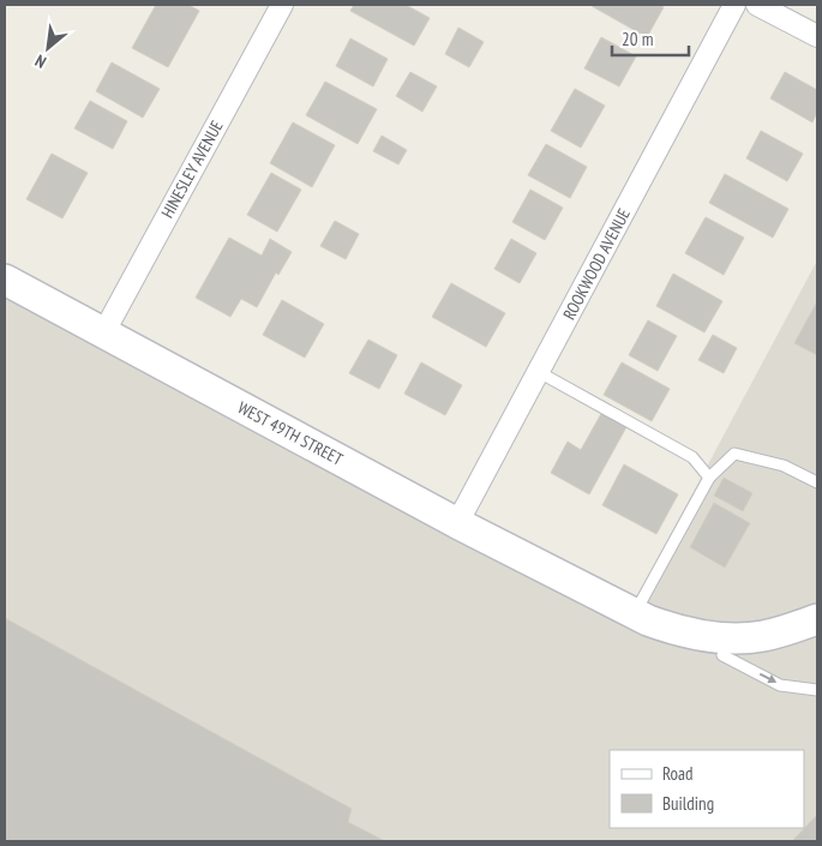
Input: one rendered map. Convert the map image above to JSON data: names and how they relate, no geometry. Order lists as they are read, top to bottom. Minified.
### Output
{"streets":{"street":["HINESLEY AVENUE","ROOKWOOD AVENUE","WEST 49TH STREET"]},"crossings":[["HINESLEY AVENUE","WEST 49TH STREET"],["ROOKWOOD AVENUE","WEST 49TH STREET"]],"legend":["Road","Building"],"scale_bar":"20 m","north":"bottom left"}
